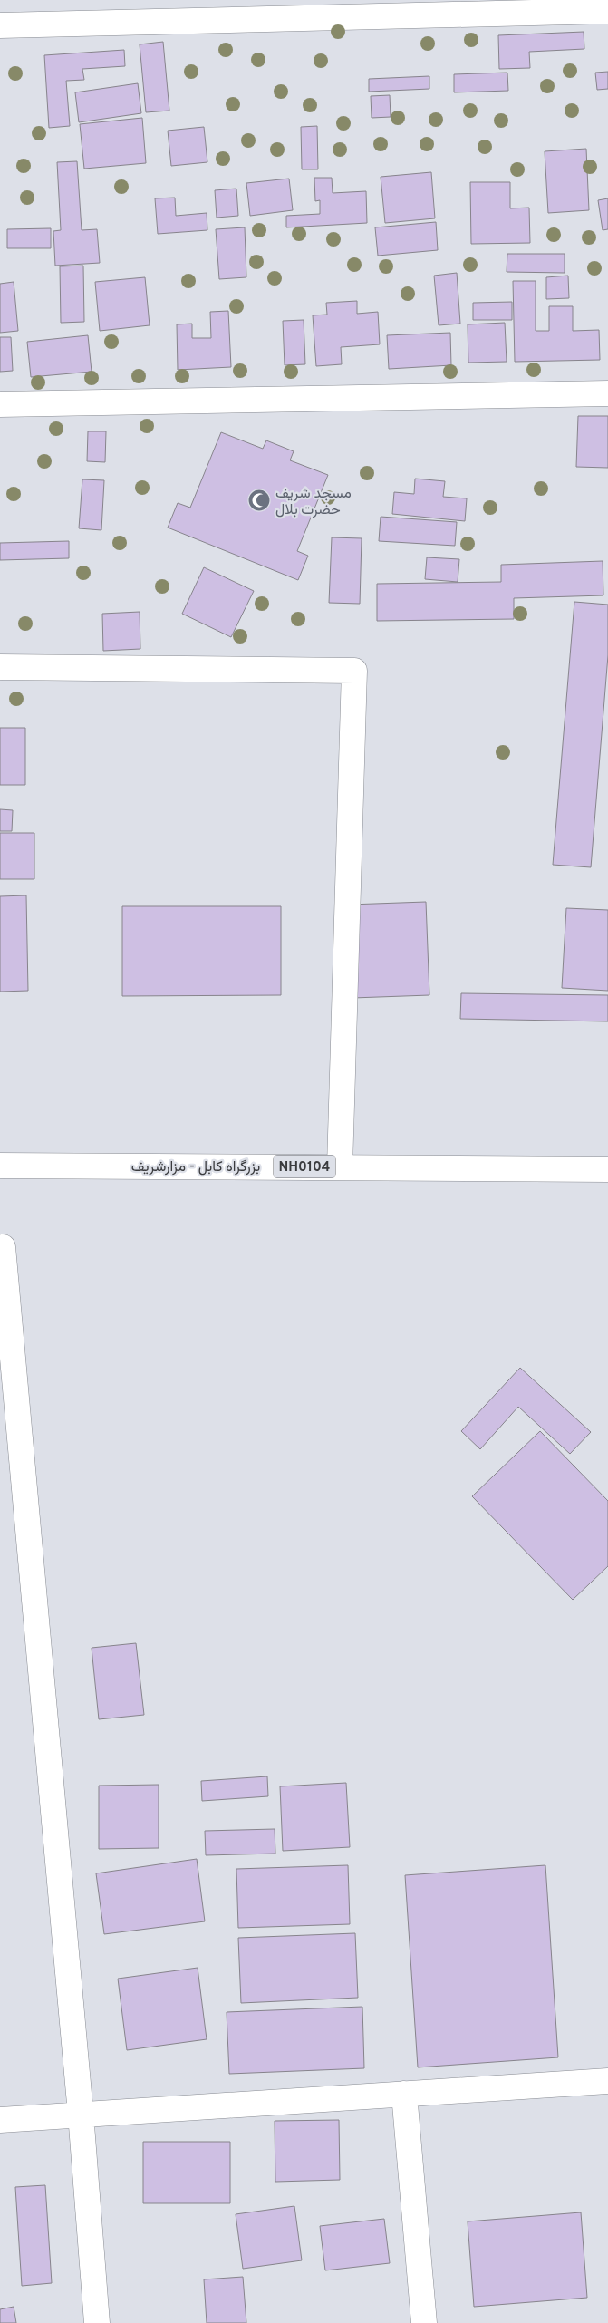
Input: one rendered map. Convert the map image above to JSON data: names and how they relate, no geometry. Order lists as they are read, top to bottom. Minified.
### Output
{"streets":{"main road":["بزرگراه کابل - مزارشریف","NH0104"]},"places":{"mosque":["مسجد شریف حضرت بلال"]}}
